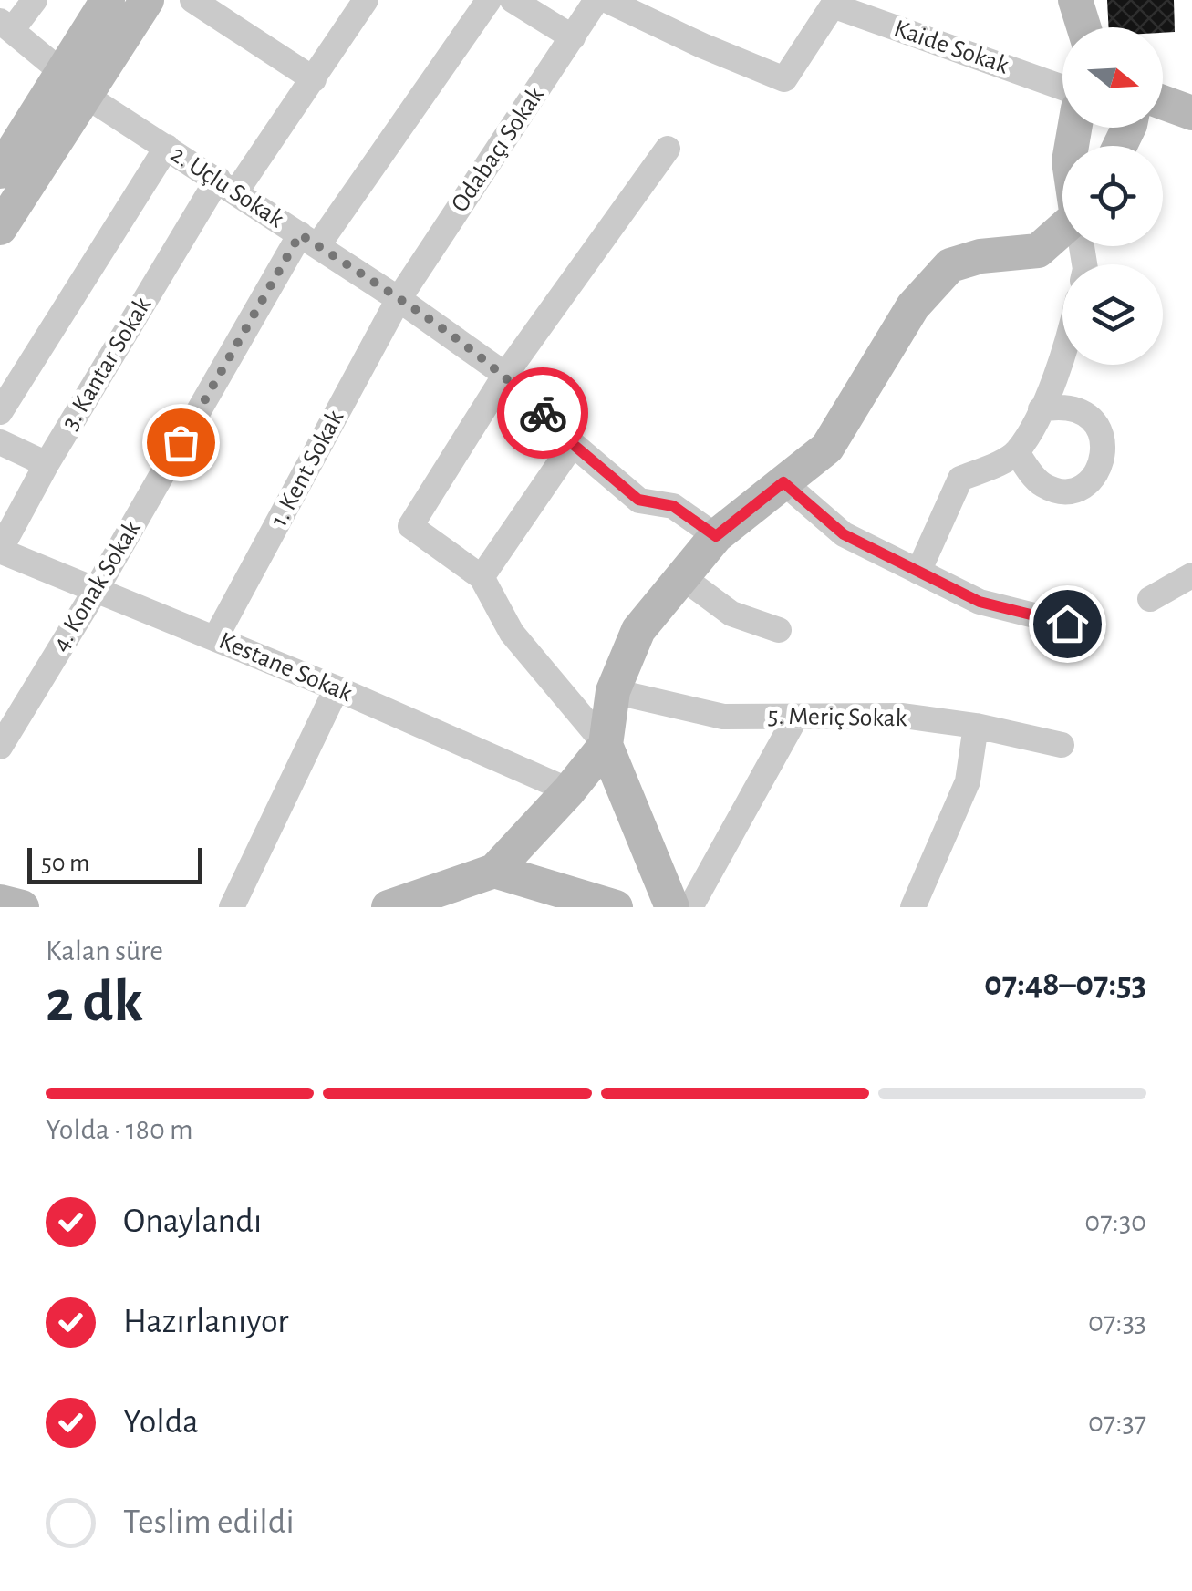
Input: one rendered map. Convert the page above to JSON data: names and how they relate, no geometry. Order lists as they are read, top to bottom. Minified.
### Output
{"streets":{"street":["Kaide Sokak","Odabaçı Sokak","2. Uçlu Sokak","3. Kantar Sokak","1. Kent Sokak","4. Konak Sokak","Kestane Sokak","5. Meriç Sokak"]},"crossings":[["Odabaçı Sokak","2. Uçlu Sokak"],["Odabaçı Sokak","1. Kent Sokak"],["2. Uçlu Sokak","3. Kantar Sokak"],["2. Uçlu Sokak","1. Kent Sokak"],["2. Uçlu Sokak","4. Konak Sokak"],["3. Kantar Sokak","Kestane Sokak"],["1. Kent Sokak","Kestane Sokak"],["4. Konak Sokak","Kestane Sokak"]],"scale_bar":"50 m","north":"right","page":{"scale":"50 m","heading":["2 dk","Kalan süre","07:48–07:53"],"bar":"Yolda · 180 m","list":[["Onaylandı","07:30"],["Hazırlanıyor","07:33"],["Yolda","07:37"],"Teslim edildi"]}}
